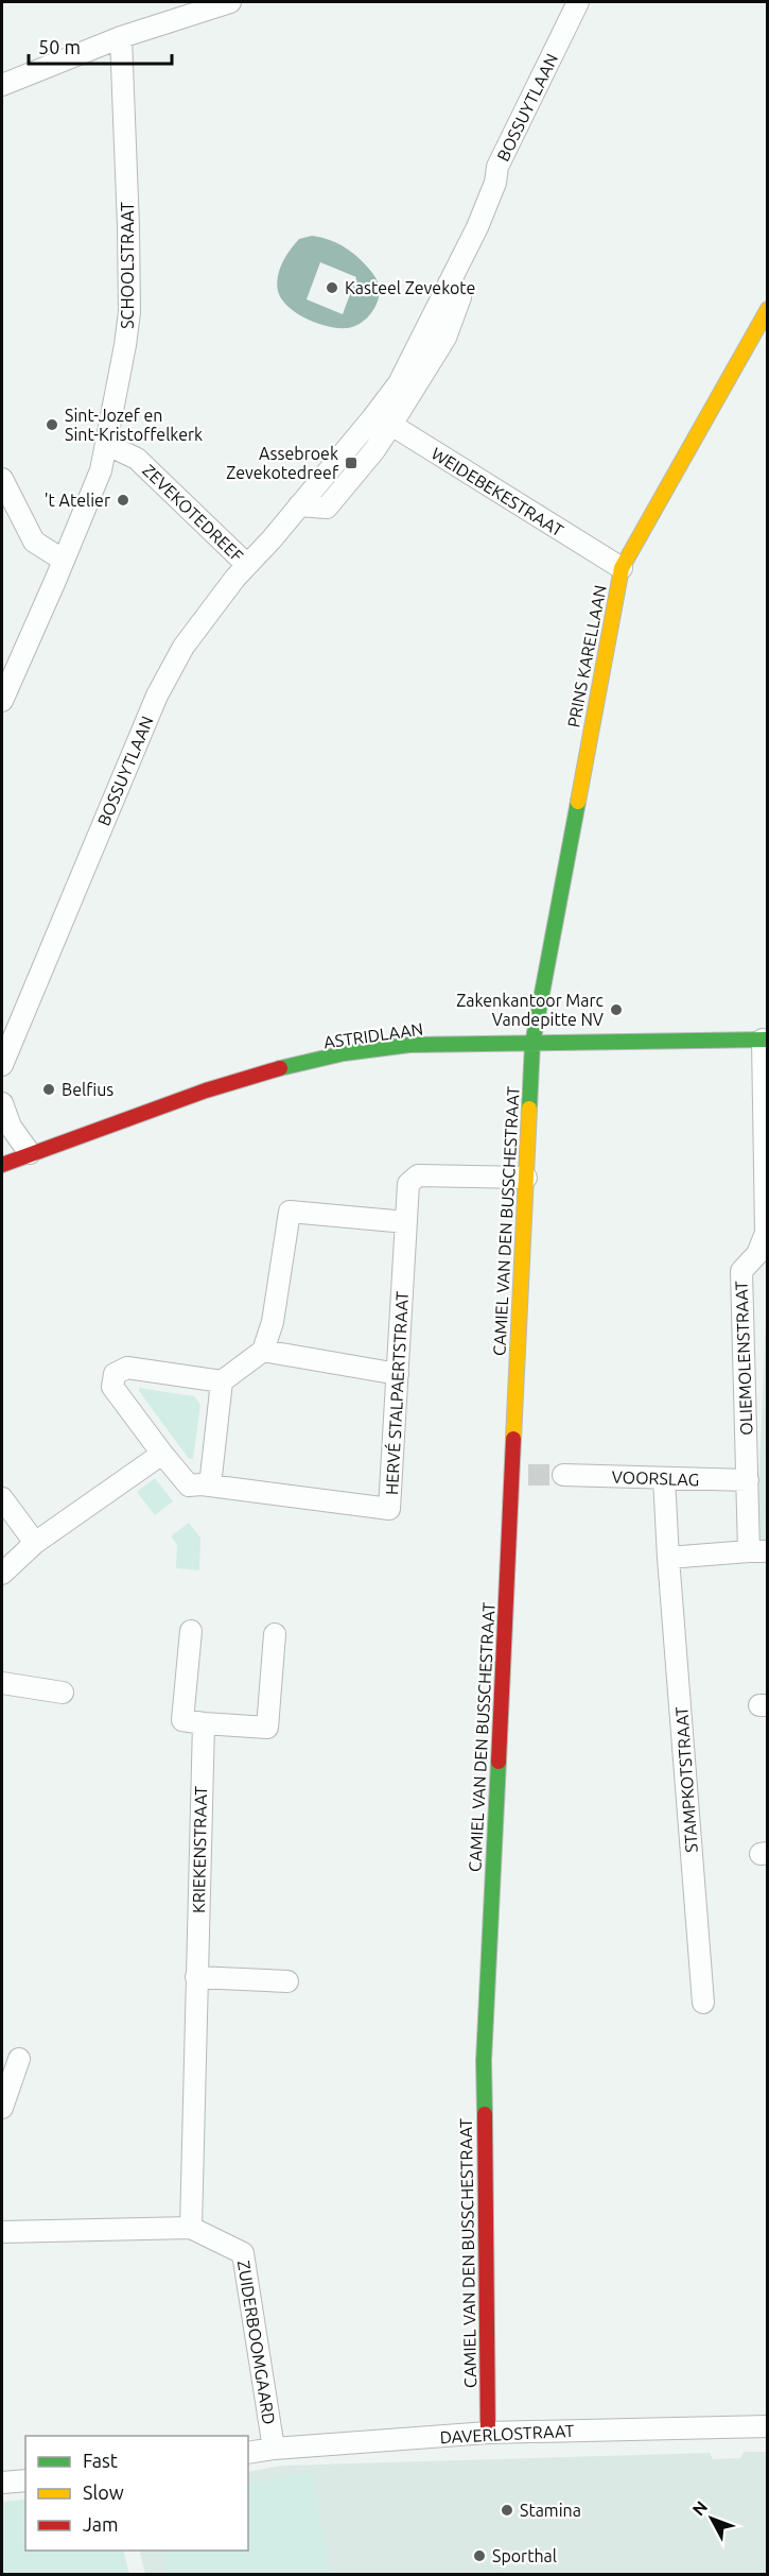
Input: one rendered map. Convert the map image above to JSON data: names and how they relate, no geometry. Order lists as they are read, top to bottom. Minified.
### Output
{"streets":{"street":["BOSSUYTLAAN","SCHOOLSTRAAT","WEIDEBEKESTRAAT","ZEVEKOTEDREEF","PRINS KARELLAAN","ASTRIDLAAN","CAMIEL VAN DEN BUSSCHESTRAAT","OLIEMOLENSTRAAT","HERVÉ STALPAERTSTRAAT","VOORSLAG","STAMPKOTSTRAAT","KRIEKENSTRAAT","ZUIDERBOOMGAARD","DAVERLOSTRAAT"]},"crossings":[["BOSSUYTLAAN","WEIDEBEKESTRAAT"],["BOSSUYTLAAN","ZEVEKOTEDREEF"],["SCHOOLSTRAAT","ZEVEKOTEDREEF"],["WEIDEBEKESTRAAT","PRINS KARELLAAN"],["PRINS KARELLAAN","ASTRIDLAAN"],["PRINS KARELLAAN","CAMIEL VAN DEN BUSSCHESTRAAT"],["ASTRIDLAAN","CAMIEL VAN DEN BUSSCHESTRAAT"],["ASTRIDLAAN","OLIEMOLENSTRAAT"],["CAMIEL VAN DEN BUSSCHESTRAAT","HERVÉ STALPAERTSTRAAT"],["CAMIEL VAN DEN BUSSCHESTRAAT","DAVERLOSTRAAT"],["OLIEMOLENSTRAAT","VOORSLAG"],["VOORSLAG","STAMPKOTSTRAAT"],["KRIEKENSTRAAT","ZUIDERBOOMGAARD"],["ZUIDERBOOMGAARD","DAVERLOSTRAAT"]],"places":{"other":["Kasteel Zevekote","Sint-Jozef en Sint-Kristoffelkerk","'t Atelier","Zakenkantoor Marc Vandepitte NV","Belfius","Stamina","Sporthal"],"transit":["Assebroek Zevekotedreef"]},"legend":["Fast","Slow","Jam"],"scale_bar":"50 m","north":"top left"}
